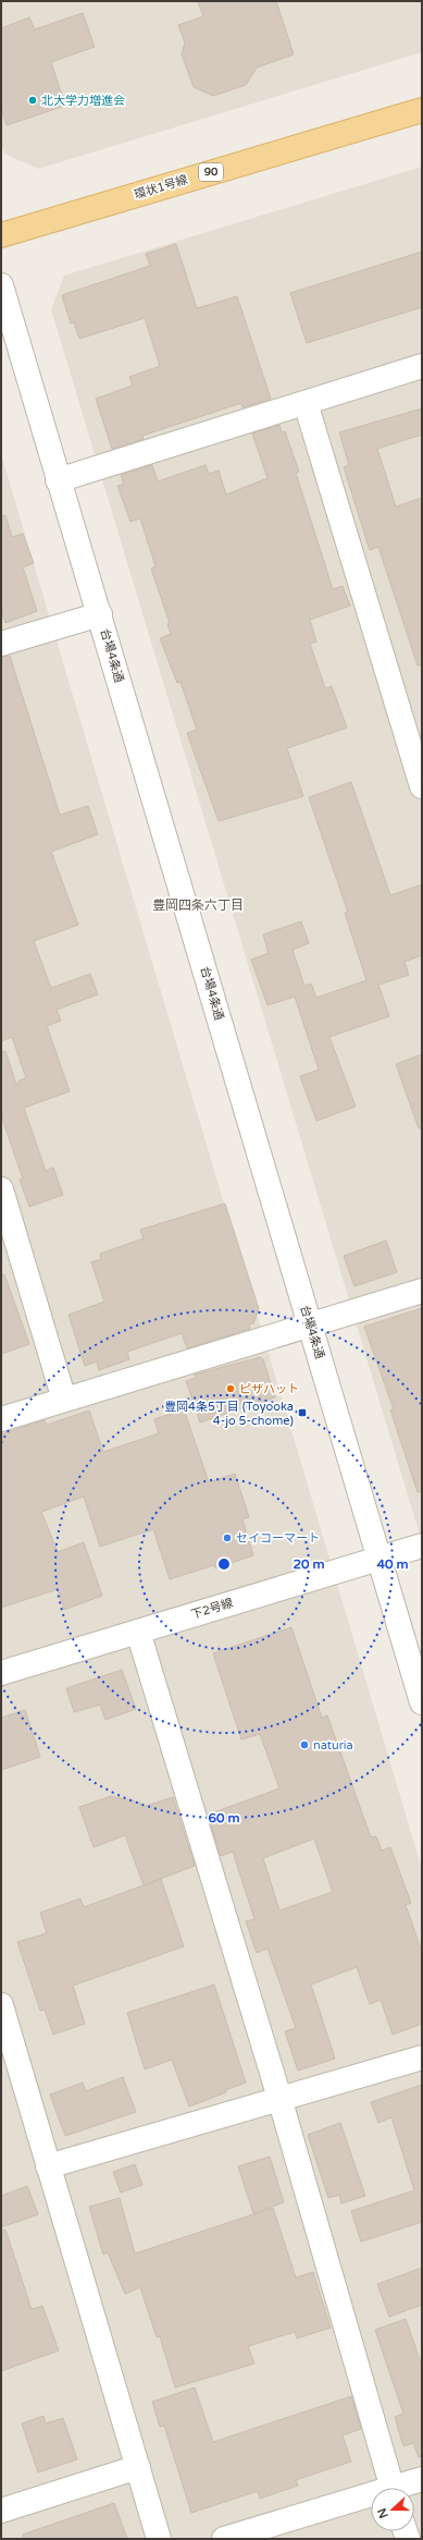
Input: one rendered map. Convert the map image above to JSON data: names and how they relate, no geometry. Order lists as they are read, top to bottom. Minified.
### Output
{"streets":{"main road":["90","環状1号線"],"street":["台場4条通","下2号線"]},"crossings":[["台場4条通","下2号線"]],"districts":["豊岡四条六丁目"],"places":{"other":["北大学力増進会","ピザハット","セイコーマート","naturia"],"transit":["豊岡4条5丁目 (Toyooka 4-jo 5-chome)"]},"north":"left","rings":["20 m","40 m","60 m"]}
